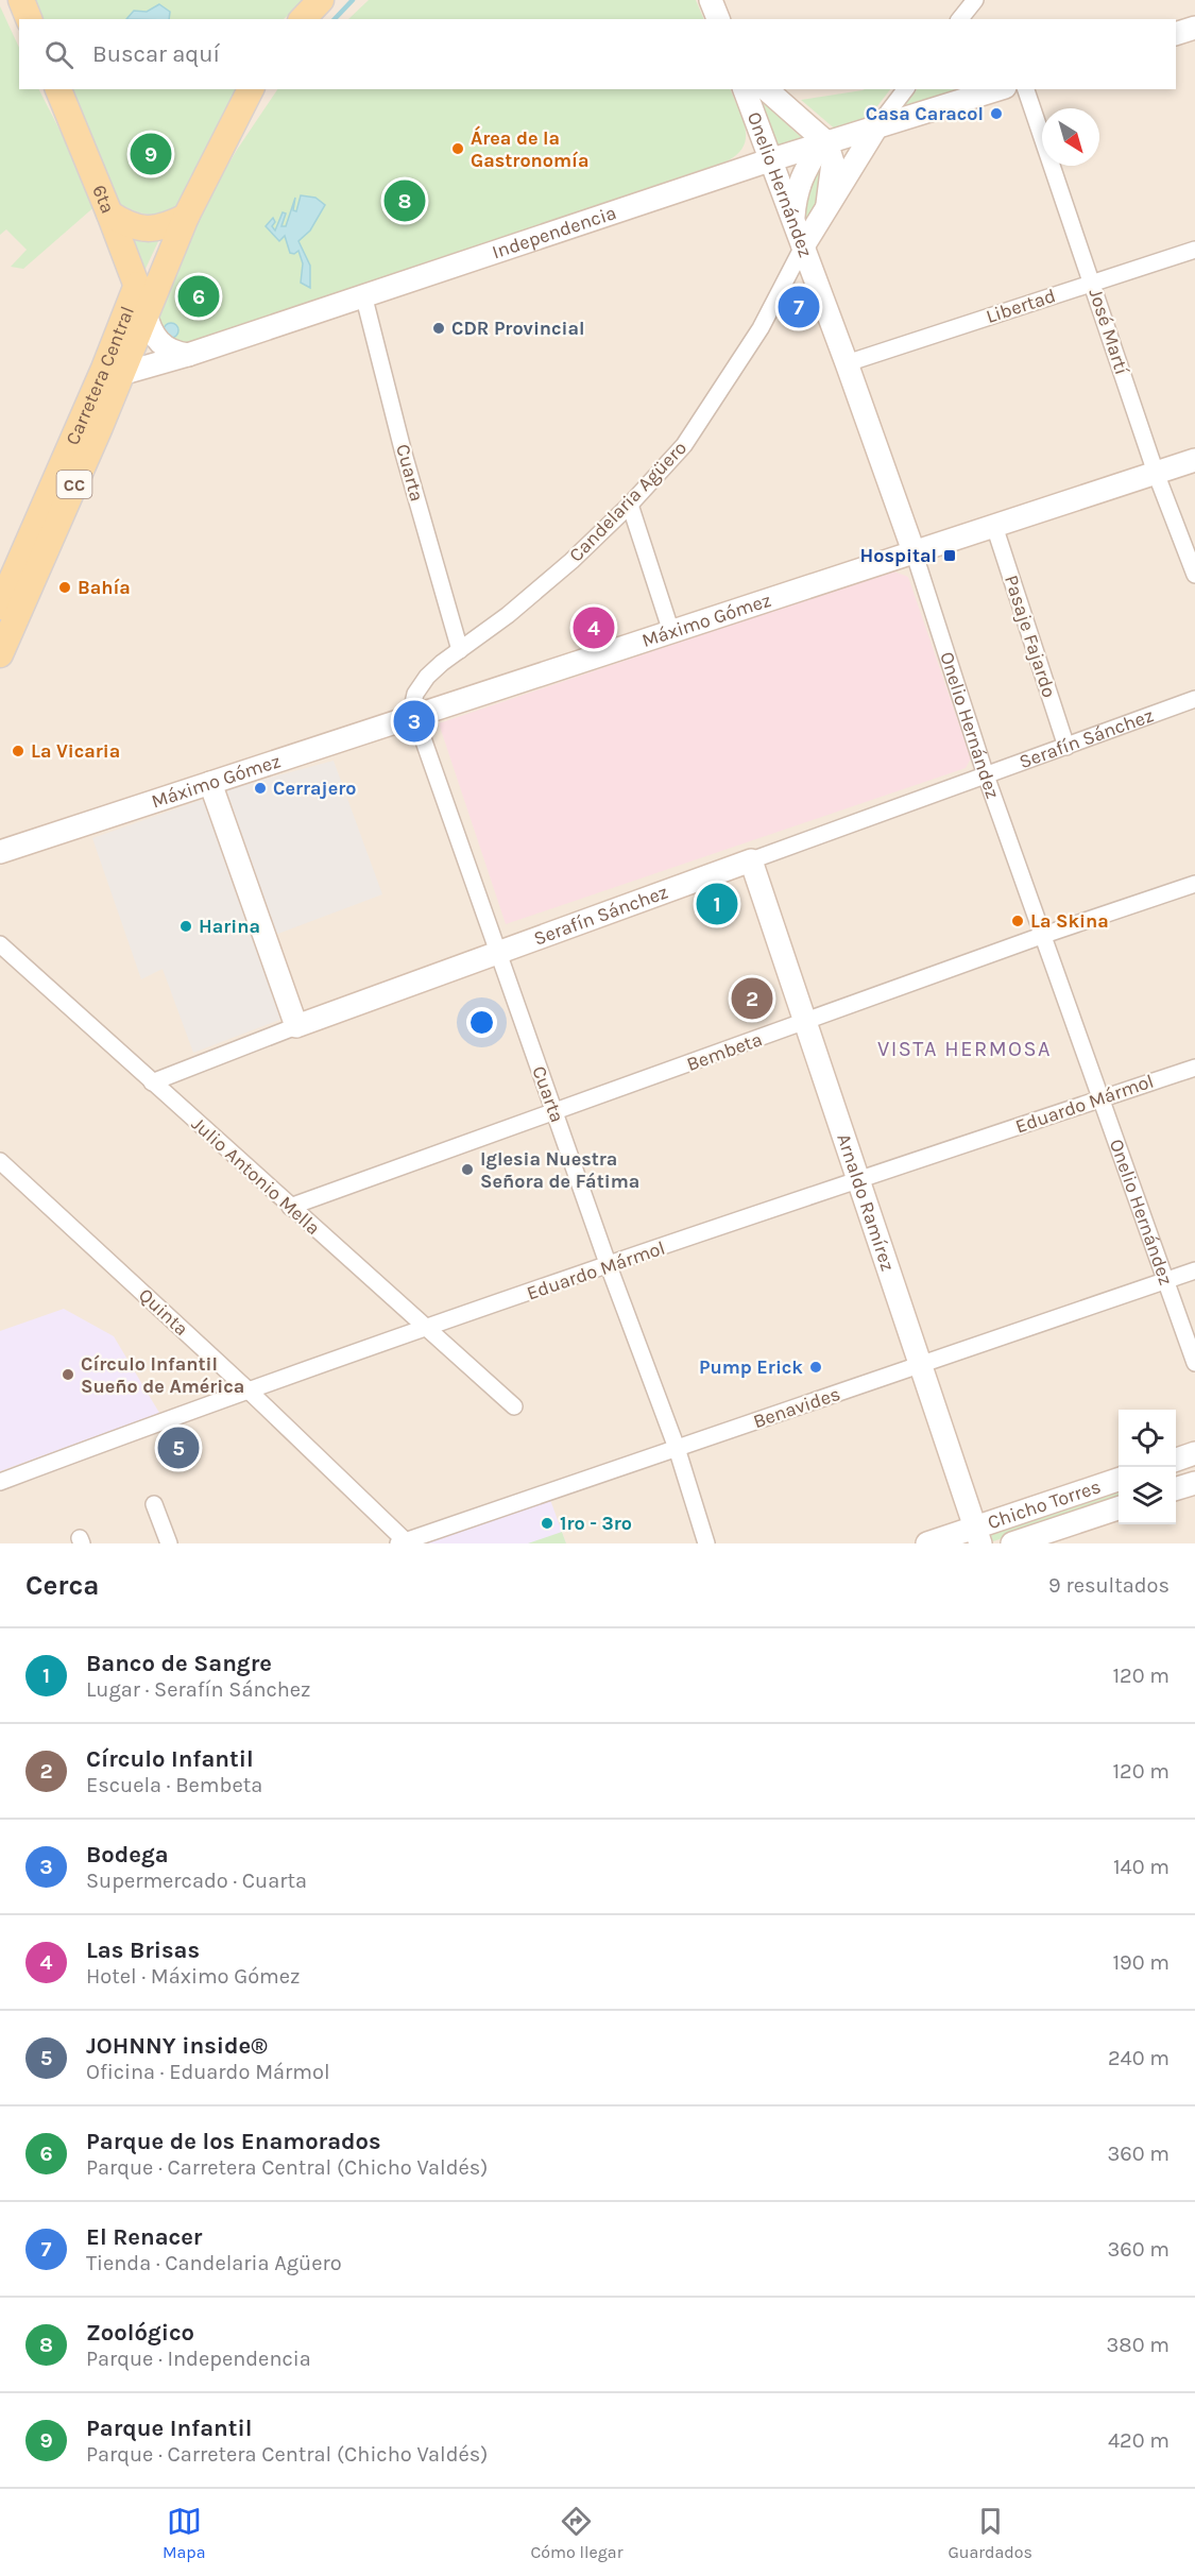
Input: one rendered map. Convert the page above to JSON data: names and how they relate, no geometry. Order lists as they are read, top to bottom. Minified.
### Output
{"streets":{"main road":["6ta","Carretera Central","CC"],"street":["Onelio Hernández","Independencia","Libertad","José Martí","Cuarta","Candelaria Agüero","Máximo Gómez","Pasaje Fajardo","Serafín Sánchez","Bembeta","Eduardo Mármol","Julio Antonio Mella","Arnaldo Ramírez","Quinta","Benavides","Chicho Torres"]},"crossings":[["Onelio Hernández","Independencia"],["Onelio Hernández","Libertad"],["Onelio Hernández","Candelaria Agüero"],["Onelio Hernández","Máximo Gómez"],["Onelio Hernández","Serafín Sánchez"],["Onelio Hernández","Bembeta"],["Onelio Hernández","Eduardo Mármol"],["Onelio Hernández","Benavides"],["6ta","Carretera Central"],["6ta","CC"],["Independencia","Carretera Central"],["Independencia","Cuarta"],["Libertad","José Martí"],["José Martí","Máximo Gómez"],["Carretera Central","CC"],["Cuarta","Candelaria Agüero"],["Cuarta","Máximo Gómez"],["Cuarta","Serafín Sánchez"],["Cuarta","Bembeta"],["Cuarta","Eduardo Mármol"],["Cuarta","Benavides"],["Candelaria Agüero","Máximo Gómez"],["Máximo Gómez","Pasaje Fajardo"],["Pasaje Fajardo","Serafín Sánchez"],["Serafín Sánchez","Julio Antonio Mella"],["Serafín Sánchez","Arnaldo Ramírez"],["Bembeta","Julio Antonio Mella"],["Bembeta","Arnaldo Ramírez"],["Eduardo Mármol","Julio Antonio Mella"],["Eduardo Mármol","Arnaldo Ramírez"],["Eduardo Mármol","Quinta"],["Arnaldo Ramírez","Benavides"],["Arnaldo Ramírez","Chicho Torres"],["Quinta","Benavides"]],"districts":["VISTA HERMOSA"],"places":{"other":["Casa Caracol","Área de la Gastronomía","CDR Provincial","Bahía","La Vicaria","Cerrajero","La Skina","Harina","Iglesia Nuestra Señora de Fátima","Pump Erick","Círculo Infantil Sueño de América","1ro - 3ro"],"transit":["Hospital"]},"north":"bottom right","page":{"search":"Buscar aquí","pins":["9","8","6","7","4","3","1","2","5"],"heading":["Cerca","9 resultados"],"list":[{"mark":"1","name":"Banco de Sangre","note":"Lugar · Serafín Sánchez","value":"120 m"},{"mark":"2","name":"Círculo Infantil","note":"Escuela · Bembeta","value":"120 m"},{"mark":"3","name":"Bodega","note":"Supermercado · Cuarta","value":"140 m"},{"mark":"4","name":"Las Brisas","note":"Hotel · Máximo Gómez","value":"190 m"},{"mark":"5","name":"JOHNNY inside®","note":"Oficina · Eduardo Mármol","value":"240 m"},{"mark":"6","name":"Parque de los Enamorados","note":"Parque · Carretera Central (Chicho Valdés)","value":"360 m"},{"mark":"7","name":"El Renacer","note":"Tienda · Candelaria Agüero","value":"360 m"},{"mark":"8","name":"Zoológico","note":"Parque · Independencia","value":"380 m"},{"mark":"9","name":"Parque Infantil","note":"Parque · Carretera Central (Chicho Valdés)","value":"420 m"}],"nav":["Mapa","Cómo llegar","Guardados"]}}
